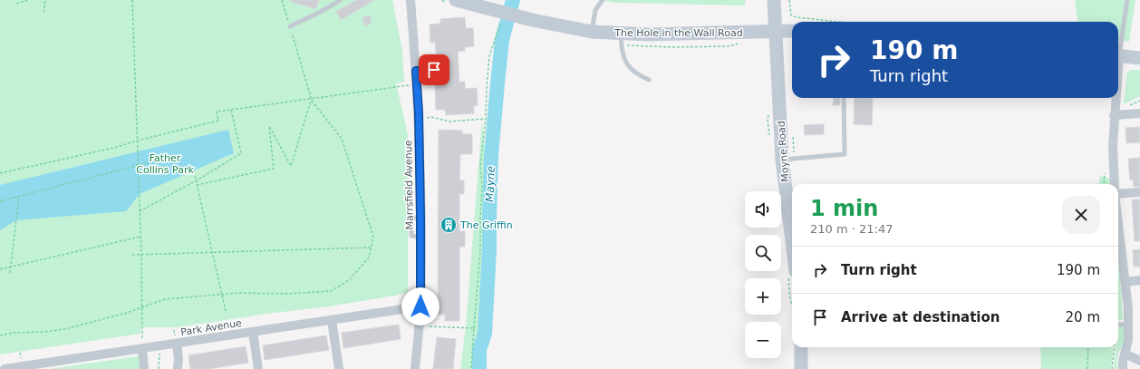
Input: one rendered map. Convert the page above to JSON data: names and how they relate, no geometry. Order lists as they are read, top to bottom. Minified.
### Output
{"streets":{"main road":["The Hole in the Wall Road","Moyne Road"],"street":["Marrsfield Avenue","Park Avenue"]},"crossings":[["The Hole in the Wall Road","Moyne Road"],["Marrsfield Avenue","Park Avenue"]],"water":["Mayne"],"parks":["Father Collins Park"],"places":{"building":["The Griffin"]},"page":{"turn":["190 m","Turn right"],"heading":["1 min","210 m · 21:47"],"map_buttons":["+","−"],"list":[{"name":"Turn right","value":"190 m"},{"name":"Arrive at destination","value":"20 m"}]}}
